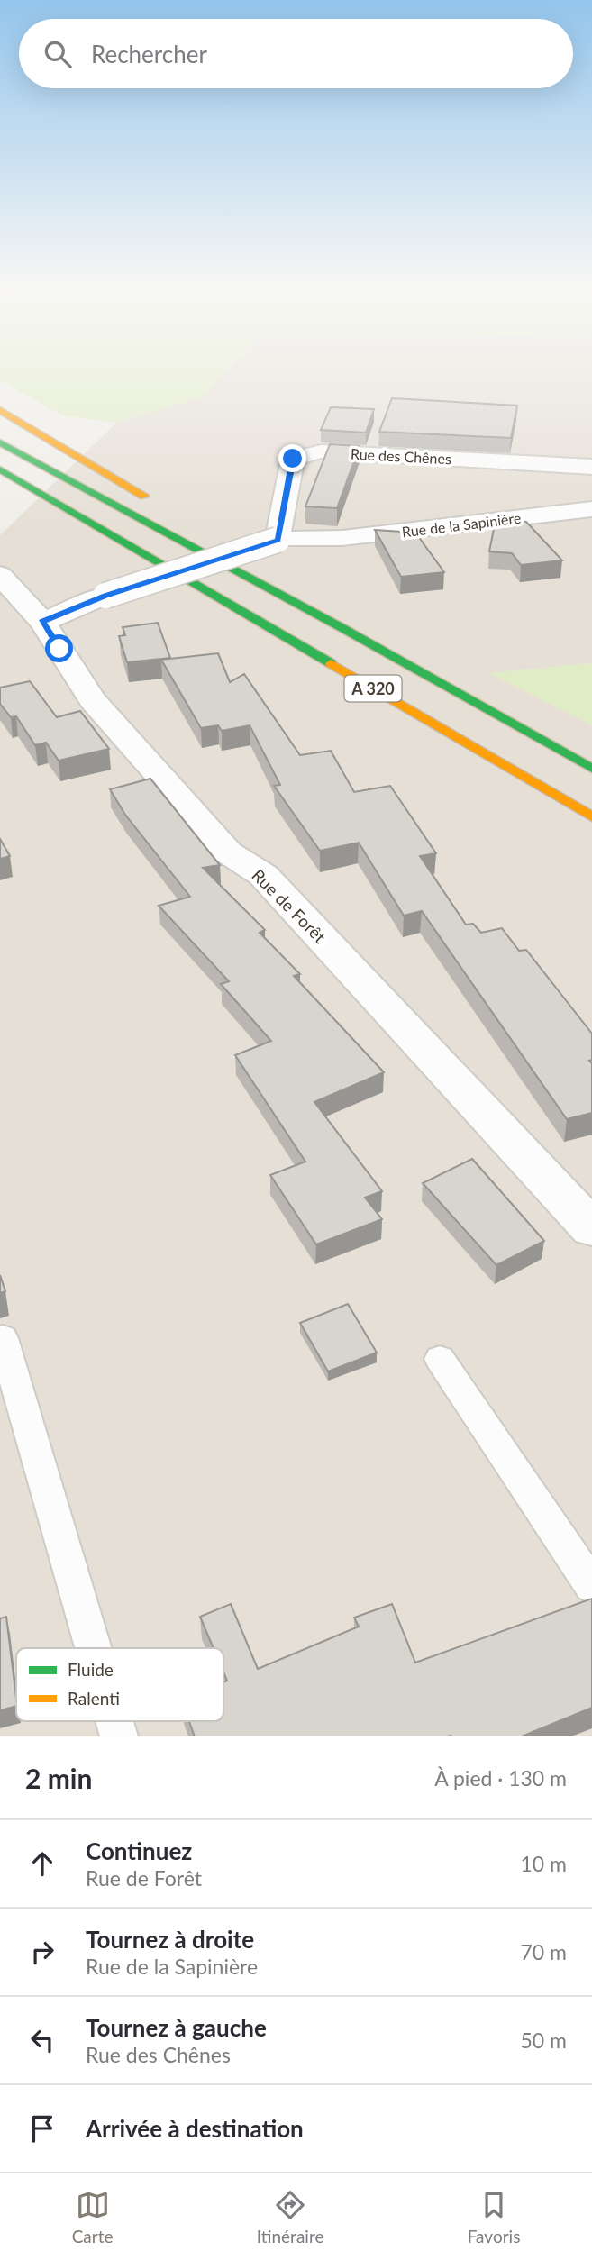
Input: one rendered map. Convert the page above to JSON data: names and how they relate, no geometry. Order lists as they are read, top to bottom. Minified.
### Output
{"streets":{"highway":["A 320"],"street":["Rue des Chênes","Rue de la Sapinière","Rue de Forêt"]},"crossings":[["Rue des Chênes","Rue de la Sapinière"],["Rue de la Sapinière","Rue de Forêt"]],"legend":["Fluide","Ralenti"],"page":{"search":"Rechercher","heading":["2 min","À pied · 130 m"],"list":[["Continuez","Rue de Forêt","10 m"],["Tournez à droite","Rue de la Sapinière","70 m"],["Tournez à gauche","Rue des Chênes","50 m"],"Arrivée à destination"],"nav":["Carte","Itinéraire","Favoris"]}}
